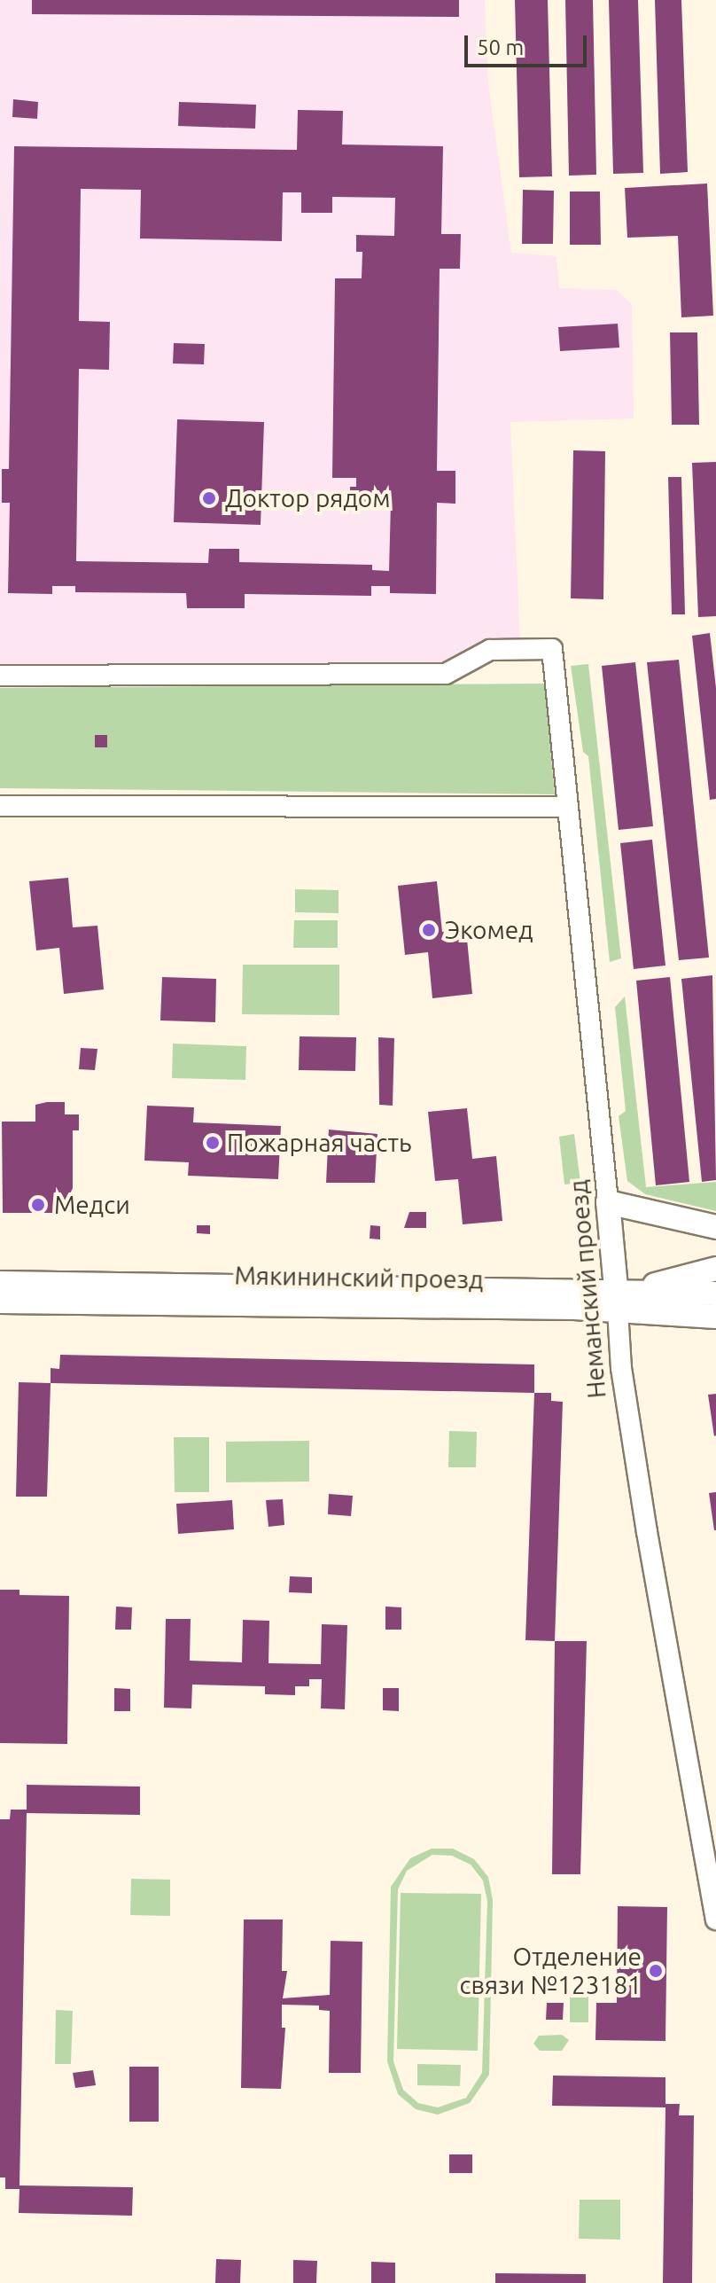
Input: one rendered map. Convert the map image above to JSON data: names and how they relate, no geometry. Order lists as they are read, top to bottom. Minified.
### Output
{"streets":{"main road":["Мякининский проезд","Неманский проезд"]},"crossings":[["Мякининский проезд","Неманский проезд"]],"places":["Доктор рядом","Экомед","Пожарная часть","Медси","Отделение связи №123181"],"scale_bar":"50 m"}
